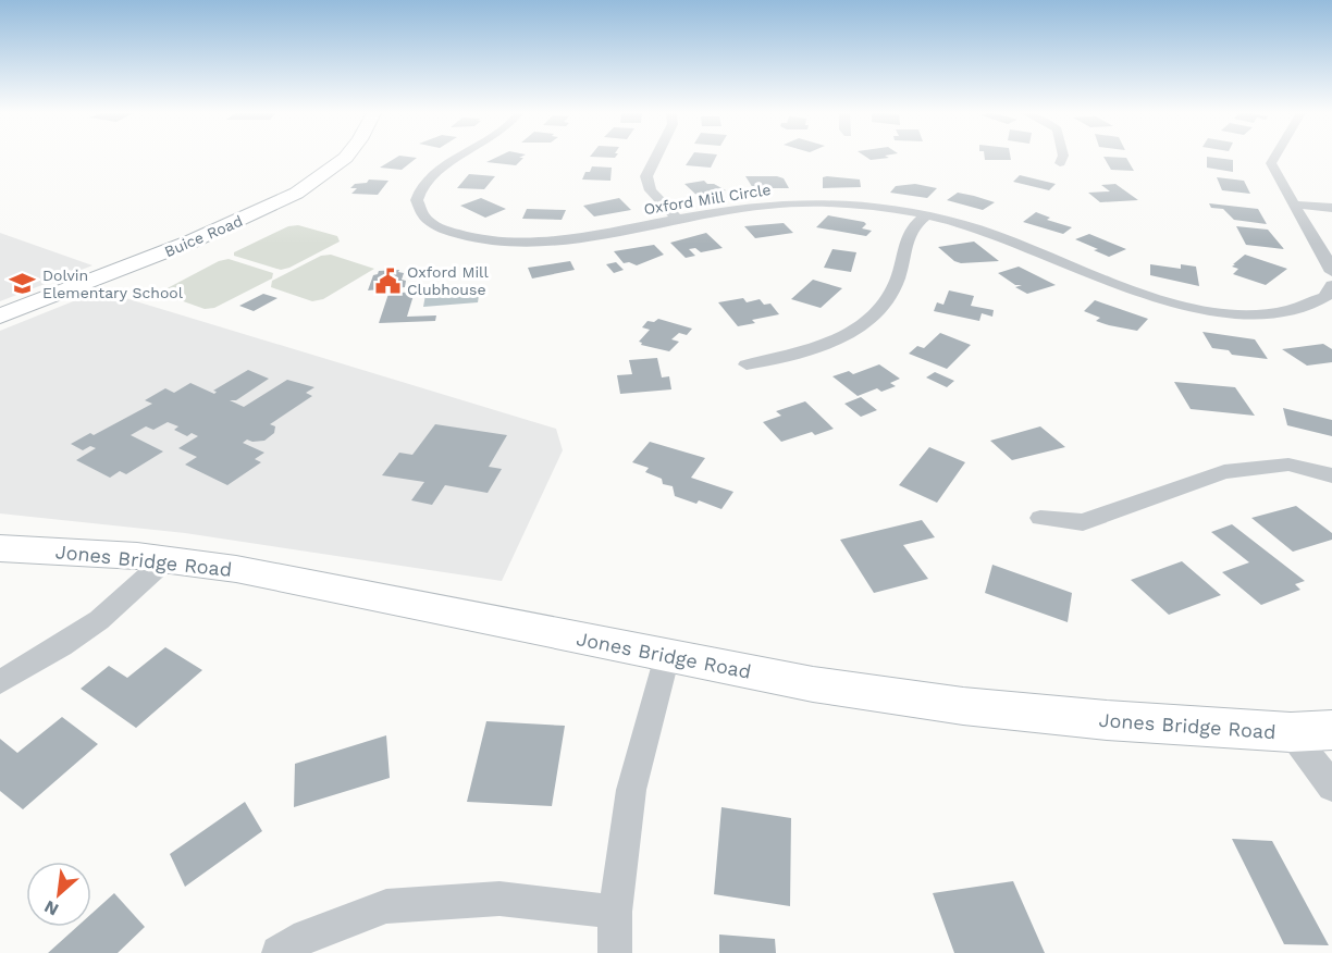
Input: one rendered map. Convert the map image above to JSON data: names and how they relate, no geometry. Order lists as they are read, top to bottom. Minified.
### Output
{"streets":{"main road":["Buice Road","Jones Bridge Road"],"street":["Oxford Mill Circle"]},"places":{"public building":["Oxford Mill Clubhouse"],"school or university":["Dolvin Elementary School"]},"north":"bottom left"}
